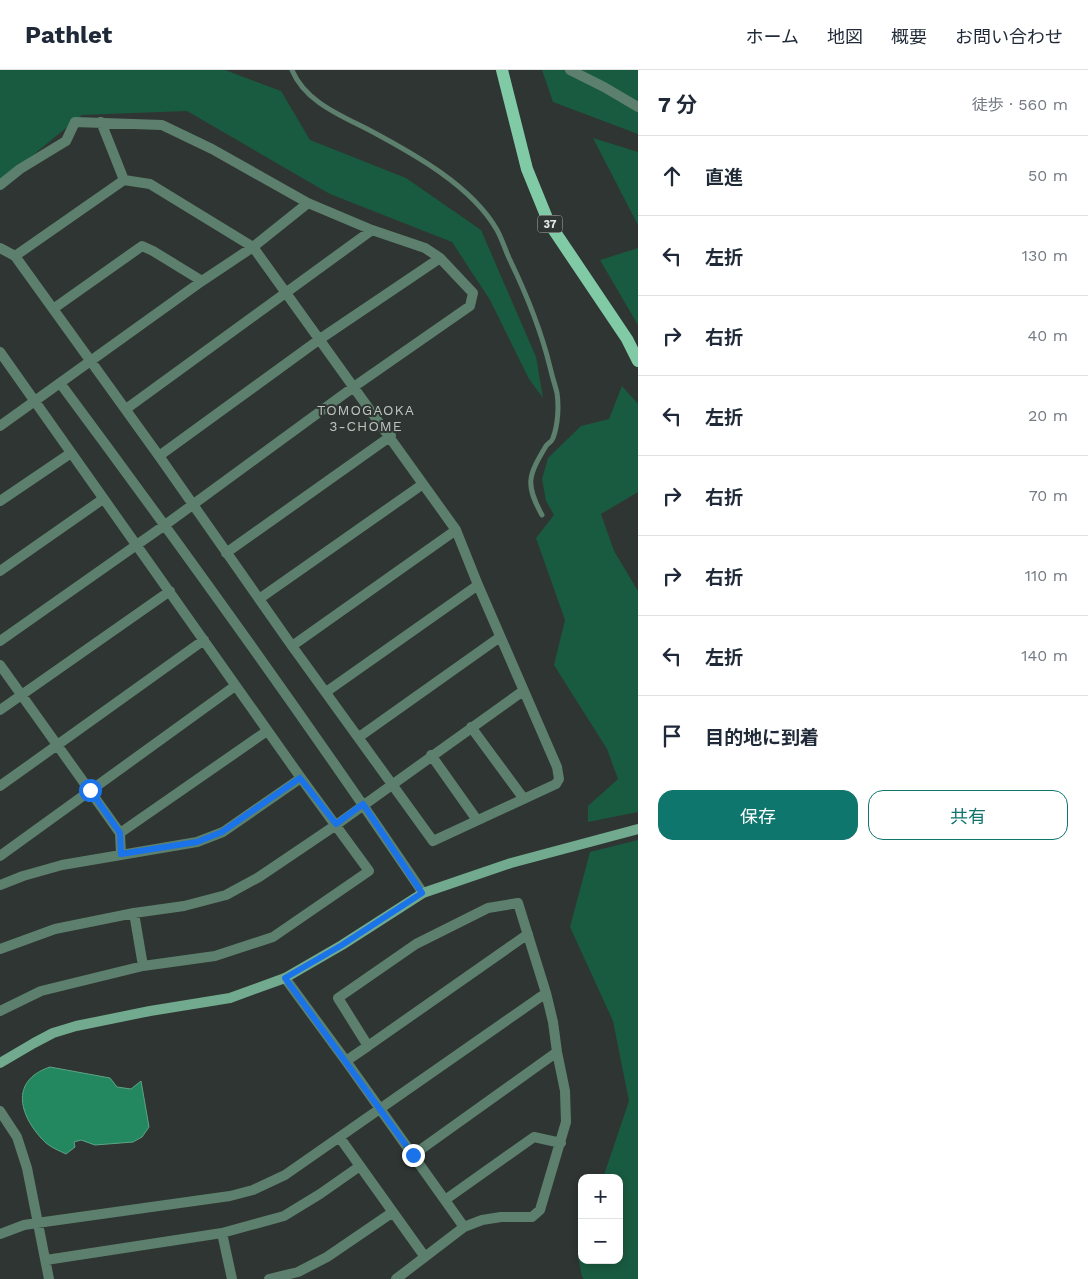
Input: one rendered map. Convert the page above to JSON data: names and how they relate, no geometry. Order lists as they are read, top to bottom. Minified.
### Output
{"streets":{"main road":["37"]},"districts":["TOMOGAOKA 3-CHOME"],"page":{"header":"Pathlet","nav":["ホーム","地図","概要","お問い合わせ"],"heading":["7 分","徒歩 · 560 m"],"list":[["直進","50 m"],["左折","130 m"],["右折","40 m"],["左折","20 m"],["右折","70 m"],["右折","110 m"],["左折","140 m"],"目的地に到着"],"buttons":["保存","共有"],"map_buttons":["+","−"]}}
